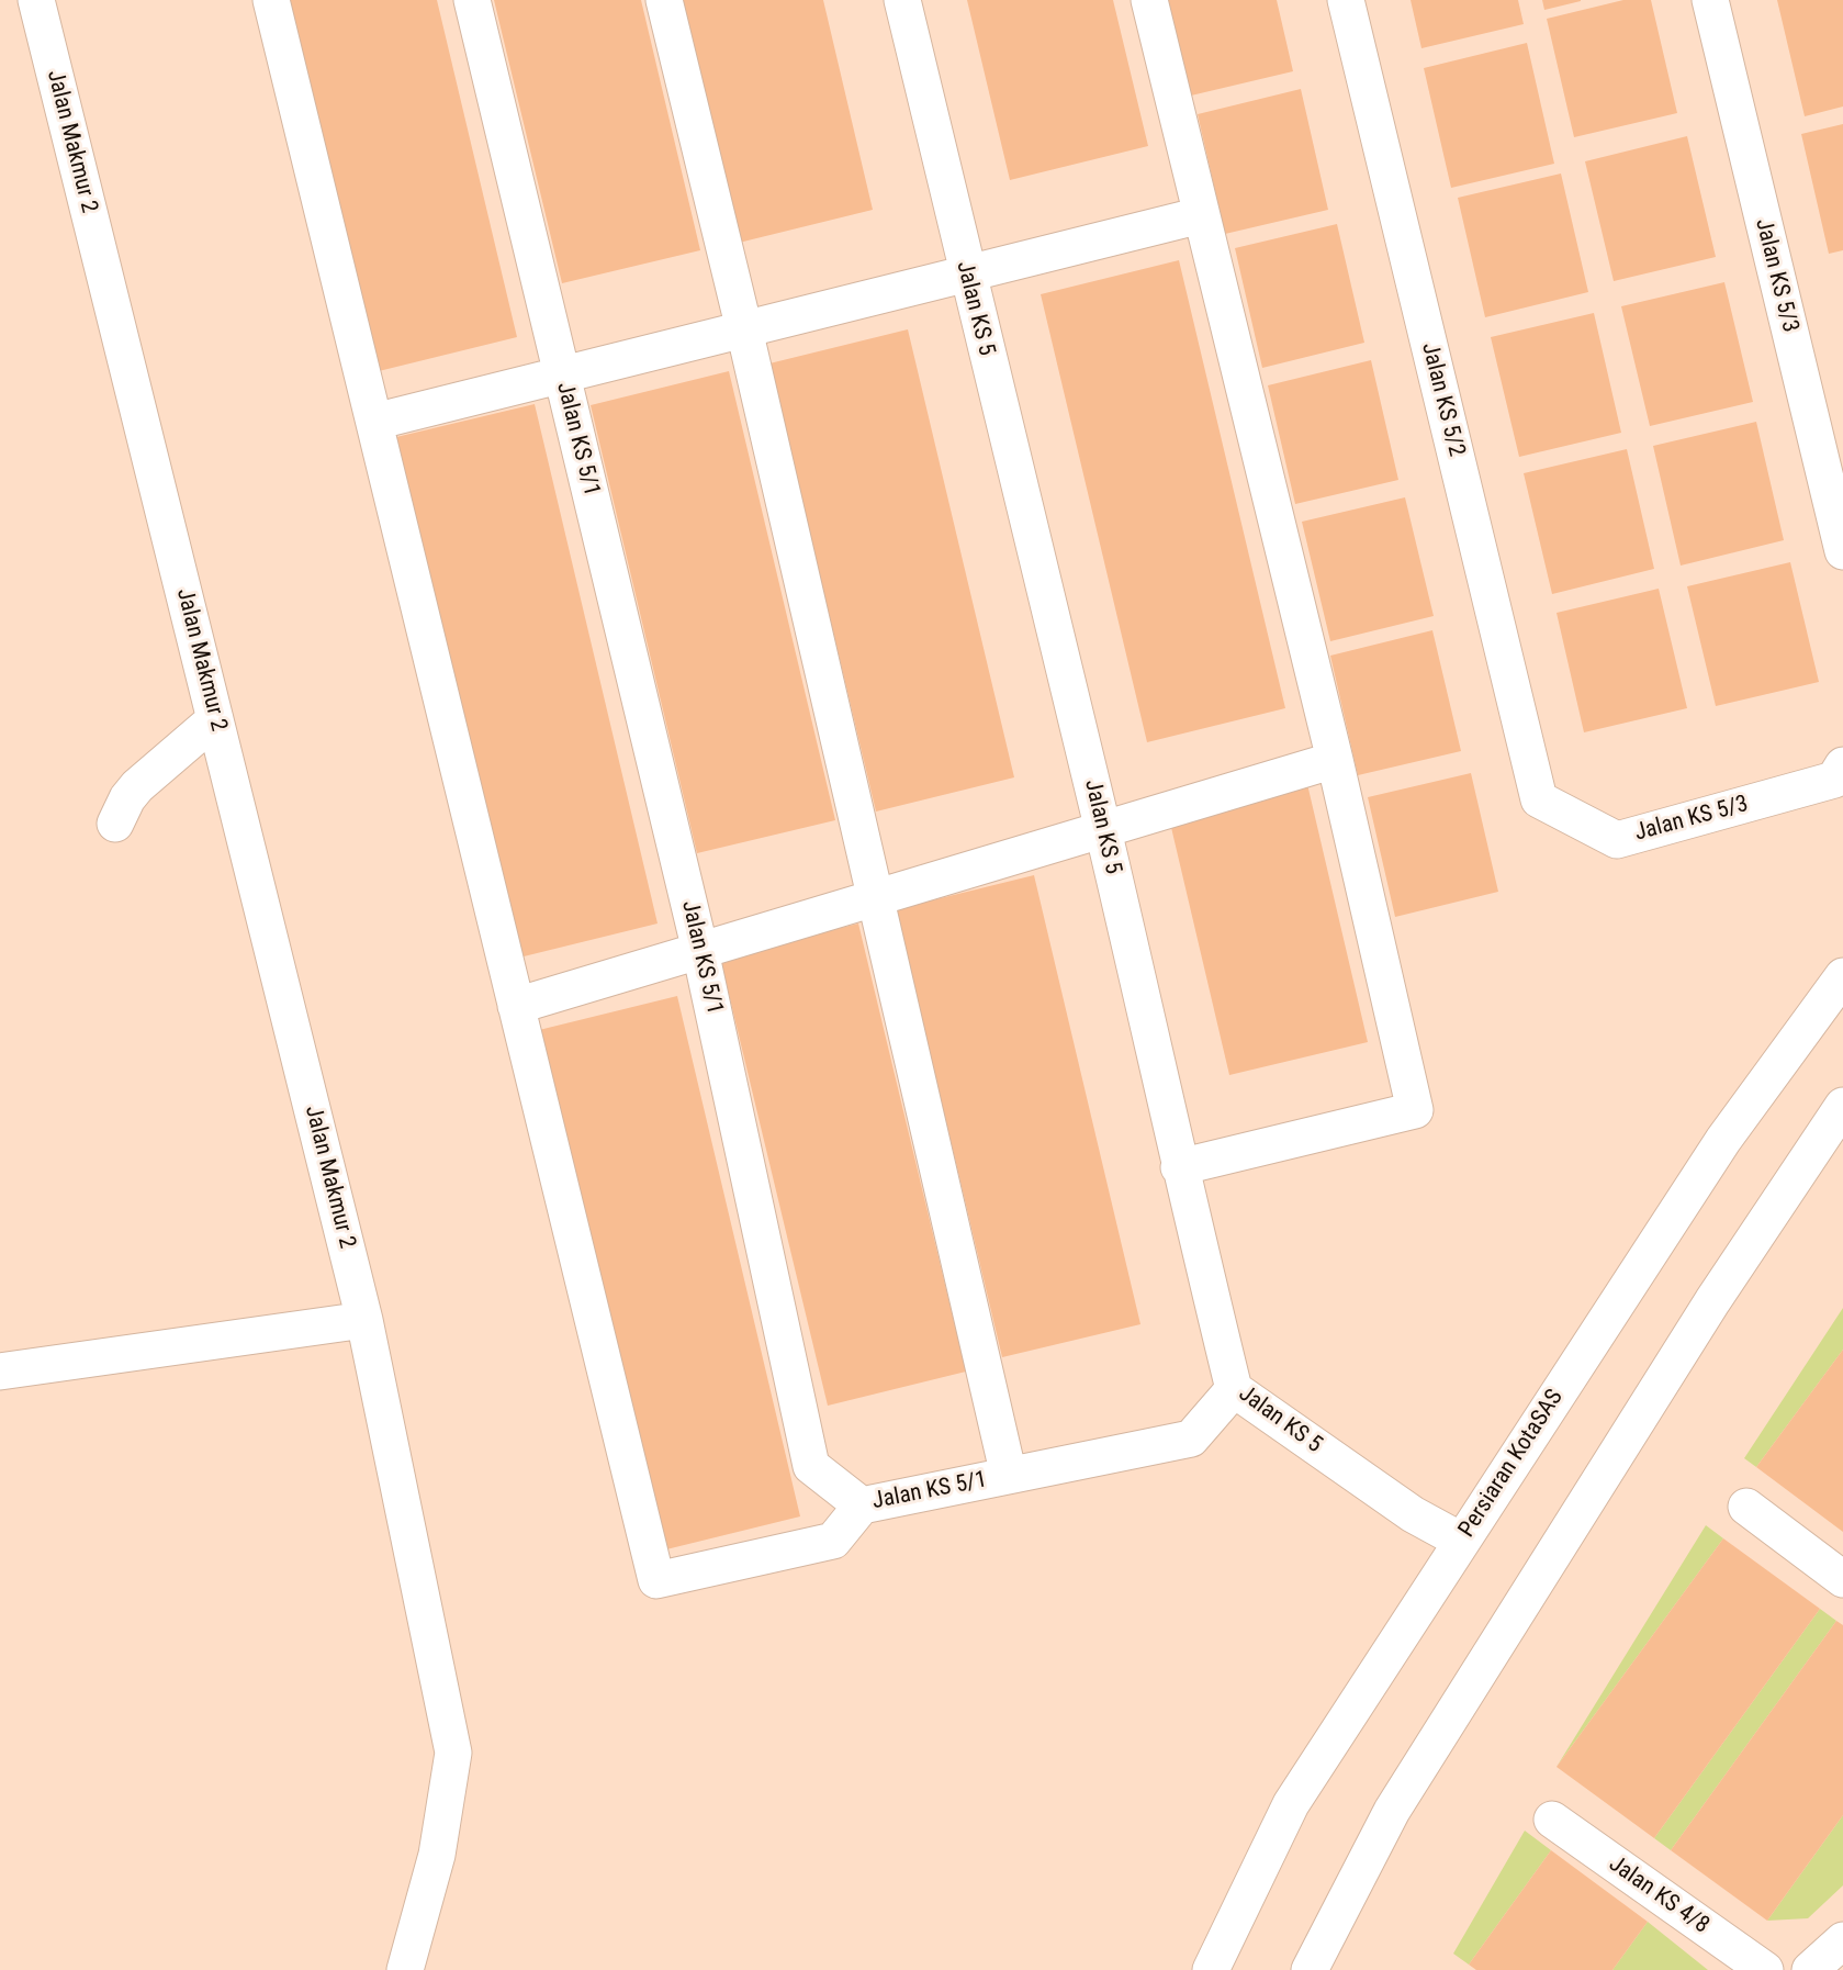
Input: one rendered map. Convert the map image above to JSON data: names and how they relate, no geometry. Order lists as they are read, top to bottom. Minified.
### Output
{"streets":{"street":["Jalan Makmur 2","Jalan KS 5/3","Jalan KS 5","Jalan KS 5/2","Jalan KS 5/1","Persiaran KotaSAS","Jalan KS 4/8"]},"crossings":[["Jalan KS 5/3","Jalan KS 5/2"],["Jalan KS 5","Jalan KS 5/1"],["Jalan KS 5","Persiaran KotaSAS"]]}
